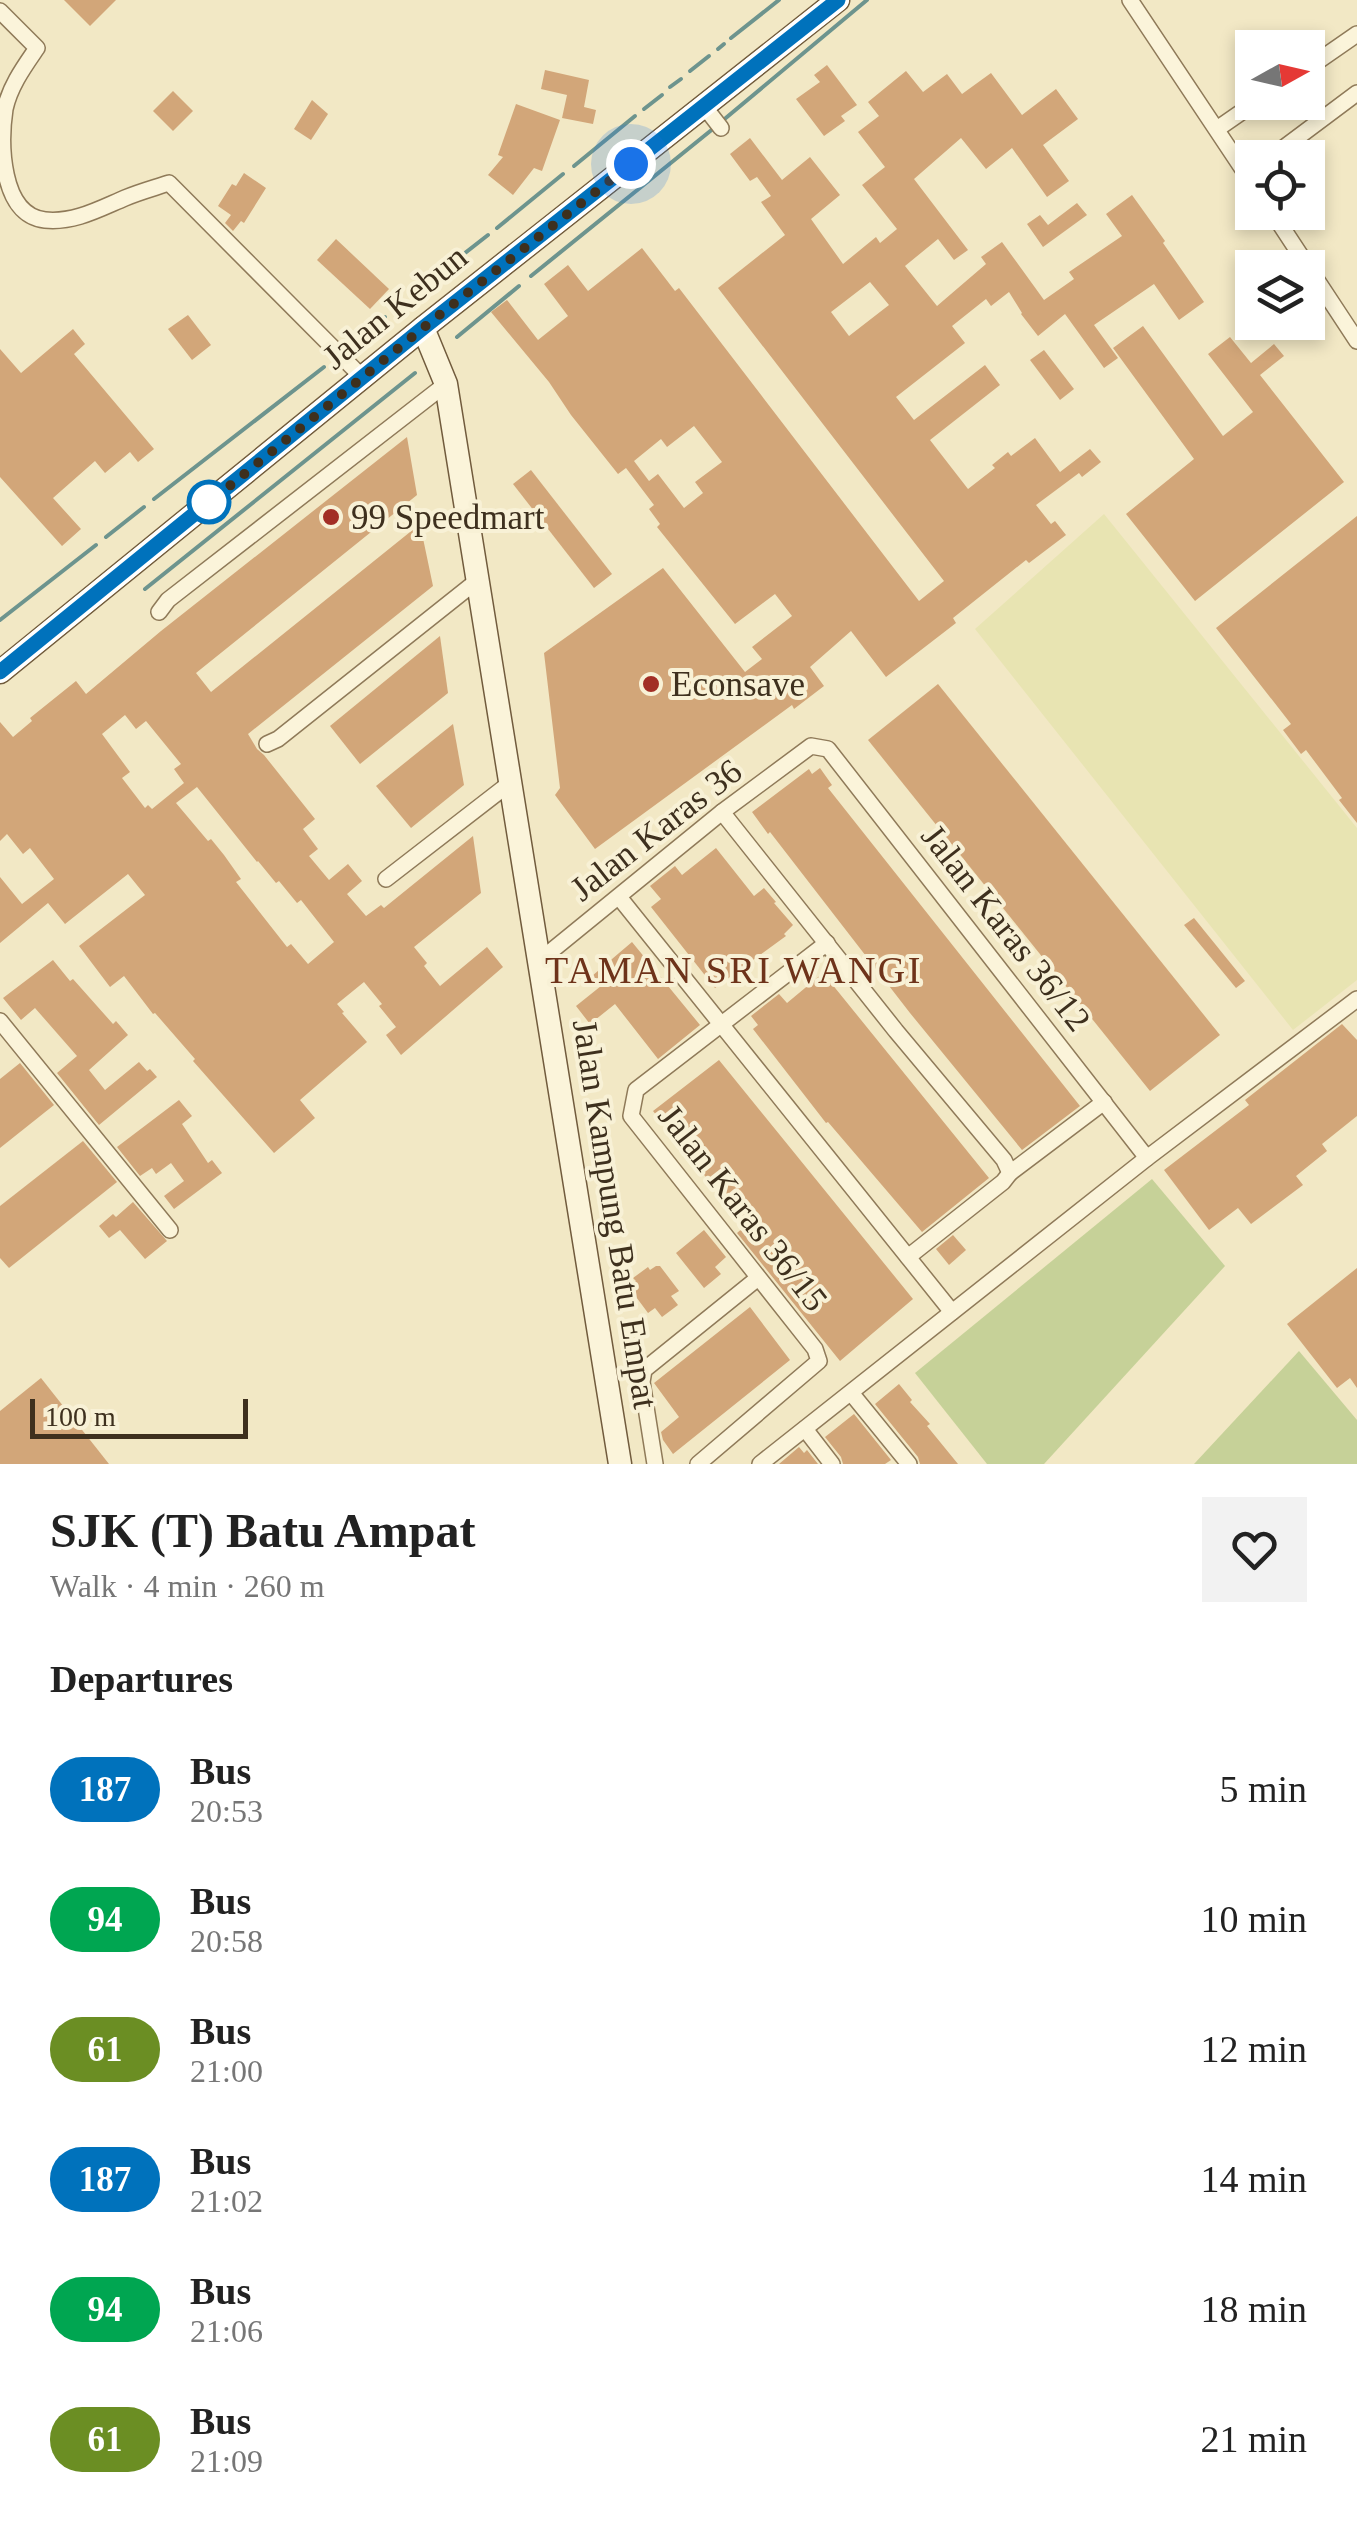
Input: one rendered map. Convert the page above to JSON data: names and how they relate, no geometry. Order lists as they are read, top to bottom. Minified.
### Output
{"streets":{"main road":["Jalan Kebun","Jalan Kampung Batu Empat"],"street":["Jalan Karas 36","Jalan Karas 36/12","Jalan Karas 36/15"]},"crossings":[["Jalan Kebun","Jalan Kampung Batu Empat"],["Jalan Karas 36","Jalan Karas 36/12"],["Jalan Karas 36","Jalan Kampung Batu Empat"]],"districts":["TAMAN SRI WANGI"],"places":["99 Speedmart","Econsave"],"lines":["bus line 187"],"scale_bar":"100 m","north":"right","page":{"scale":"100 m","heading":[["SJK (T) Batu Ampat","Walk · 4 min · 260 m"],"Departures"],"list":[{"mark":"187","name":"Bus","note":"20:53","value":"5 min"},{"mark":"94","name":"Bus","note":"20:58","value":"10 min"},{"mark":"61","name":"Bus","note":"21:00","value":"12 min"},{"mark":"187","name":"Bus","note":"21:02","value":"14 min"},{"mark":"94","name":"Bus","note":"21:06","value":"18 min"},{"mark":"61","name":"Bus","note":"21:09","value":"21 min"}]}}
